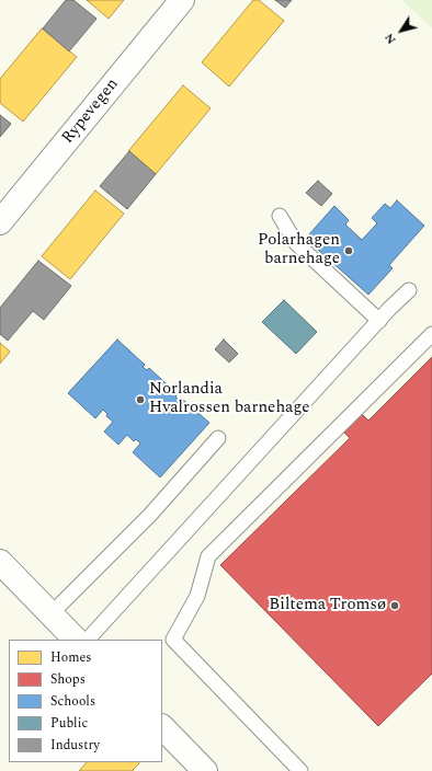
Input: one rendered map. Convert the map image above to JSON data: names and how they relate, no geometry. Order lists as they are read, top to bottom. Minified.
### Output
{"streets":{"street":["Rypevegen"]},"places":["Polarhagen barnehage","Norlandia Hvalrossen barnehage","Biltema Tromsø"],"legend":["Homes","Shops","Schools","Public","Industry"],"north":"bottom left"}
